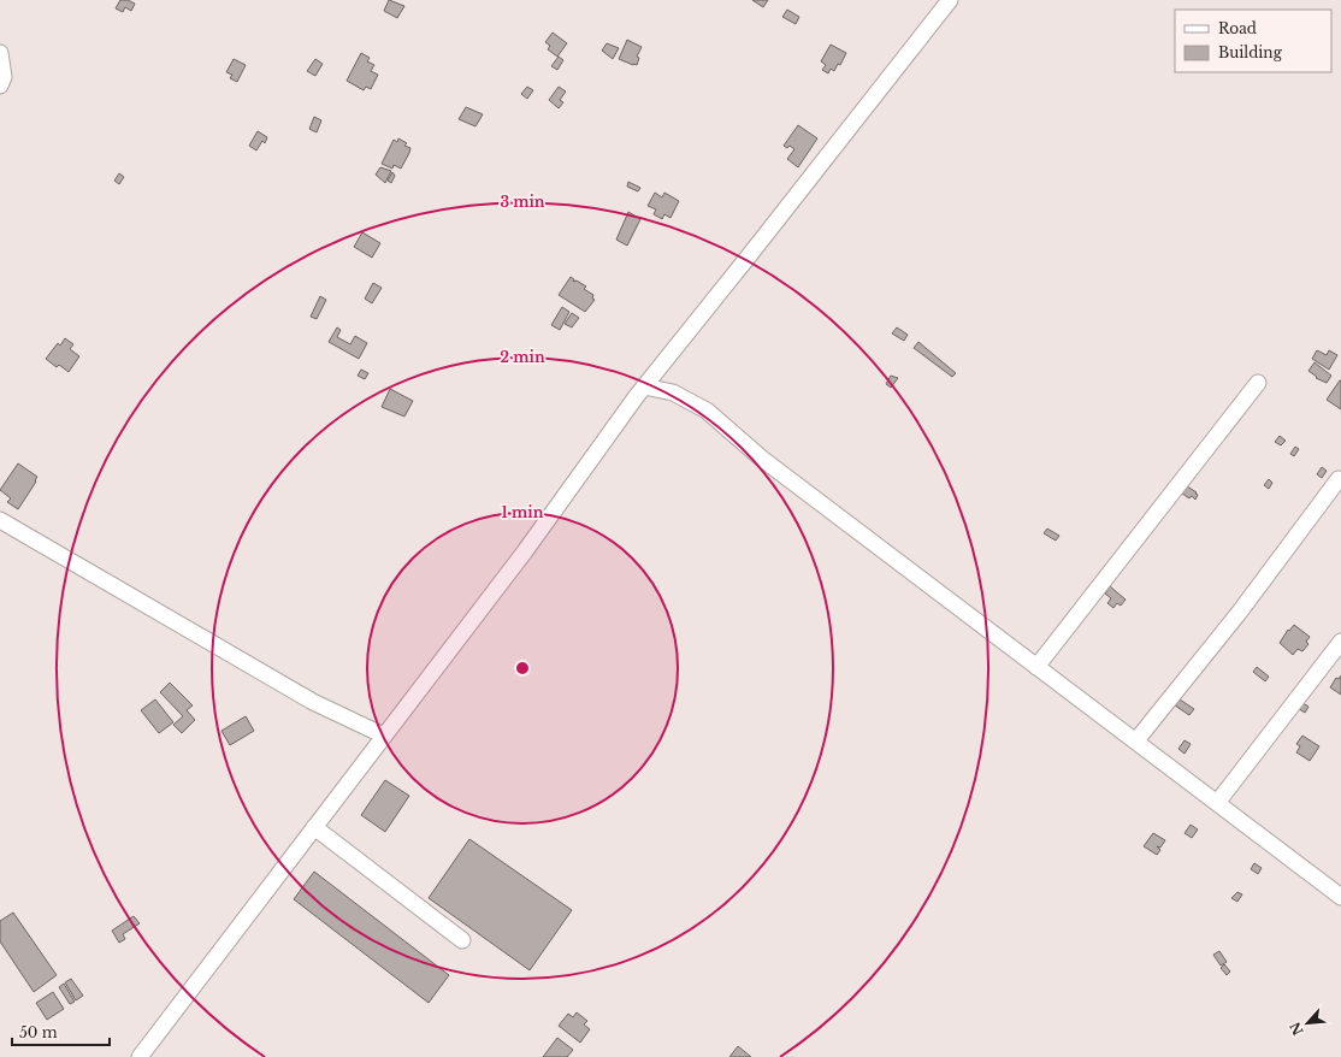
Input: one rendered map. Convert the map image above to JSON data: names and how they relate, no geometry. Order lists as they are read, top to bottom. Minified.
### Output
{"legend":["Road","Building"],"scale_bar":"50 m","north":"bottom left","rings":["3 min","2 min","1 min"]}
